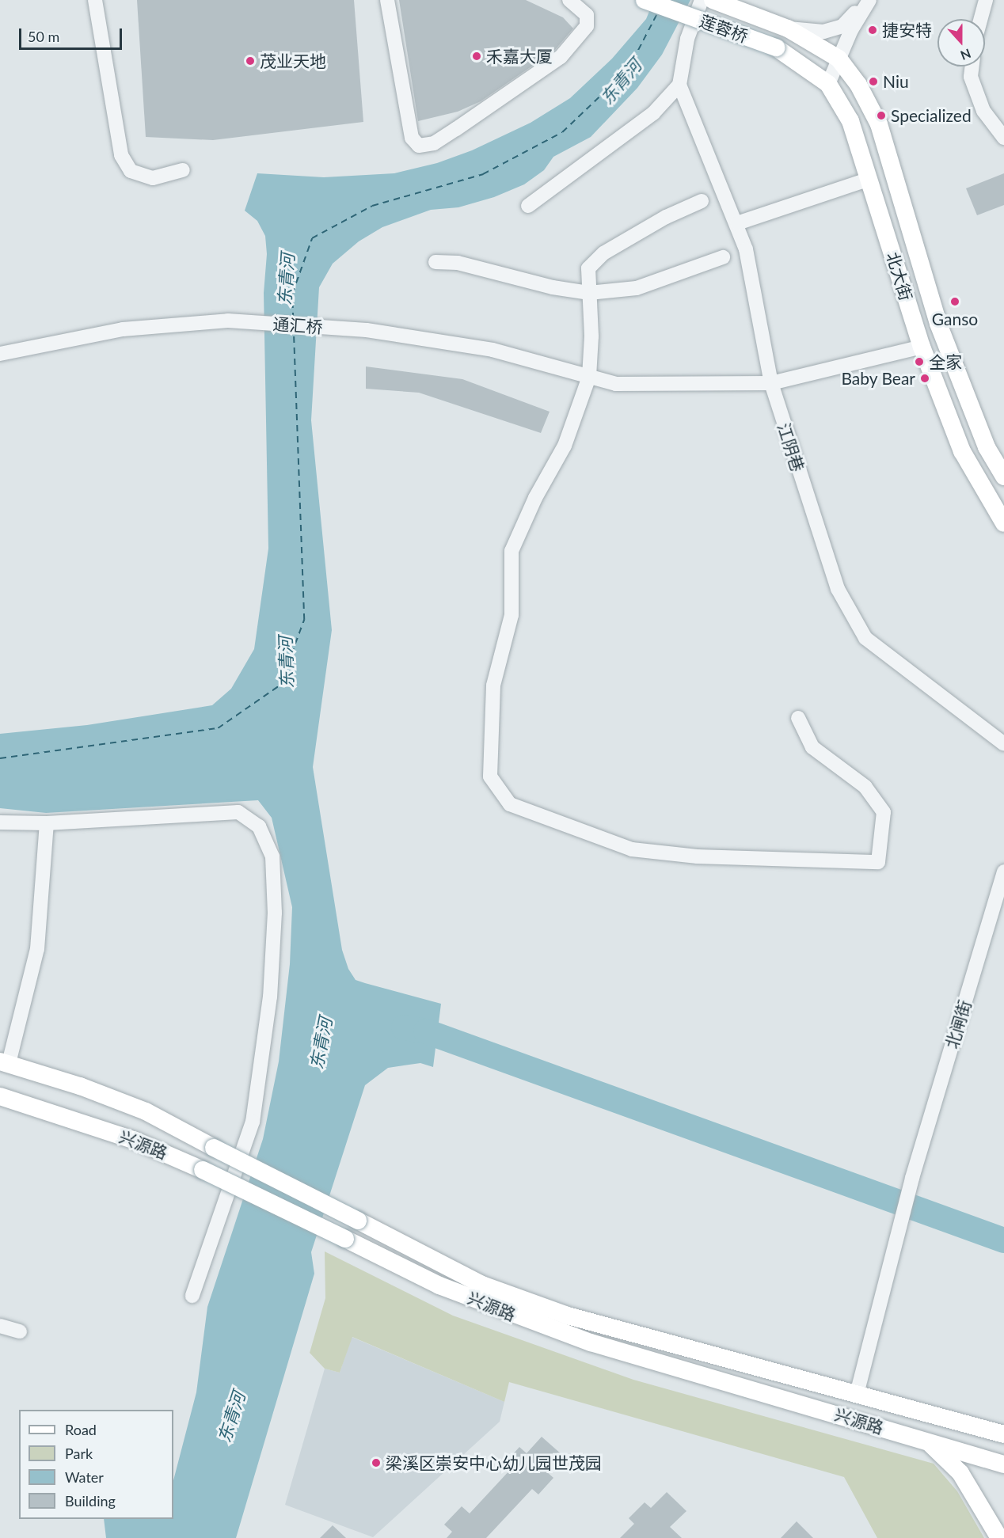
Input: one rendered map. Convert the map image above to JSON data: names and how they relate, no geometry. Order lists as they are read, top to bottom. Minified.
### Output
{"streets":{"main road":["莲蓉桥","北大街","兴源路"],"street":["通汇桥","江阴巷","北闸街"]},"crossings":[["莲蓉桥","北大街"],["北大街","通汇桥"],["通汇桥","江阴巷"],["北闸街","兴源路"]],"water":["东青河"],"places":["捷安特","禾嘉大厦","茂业天地","Niu","Specialized","Ganso","全家","Baby Bear","梁溪区崇安中心幼儿园世茂园"],"legend":["Road","Park","Water","Building"],"scale_bar":"50 m","north":"bottom"}
